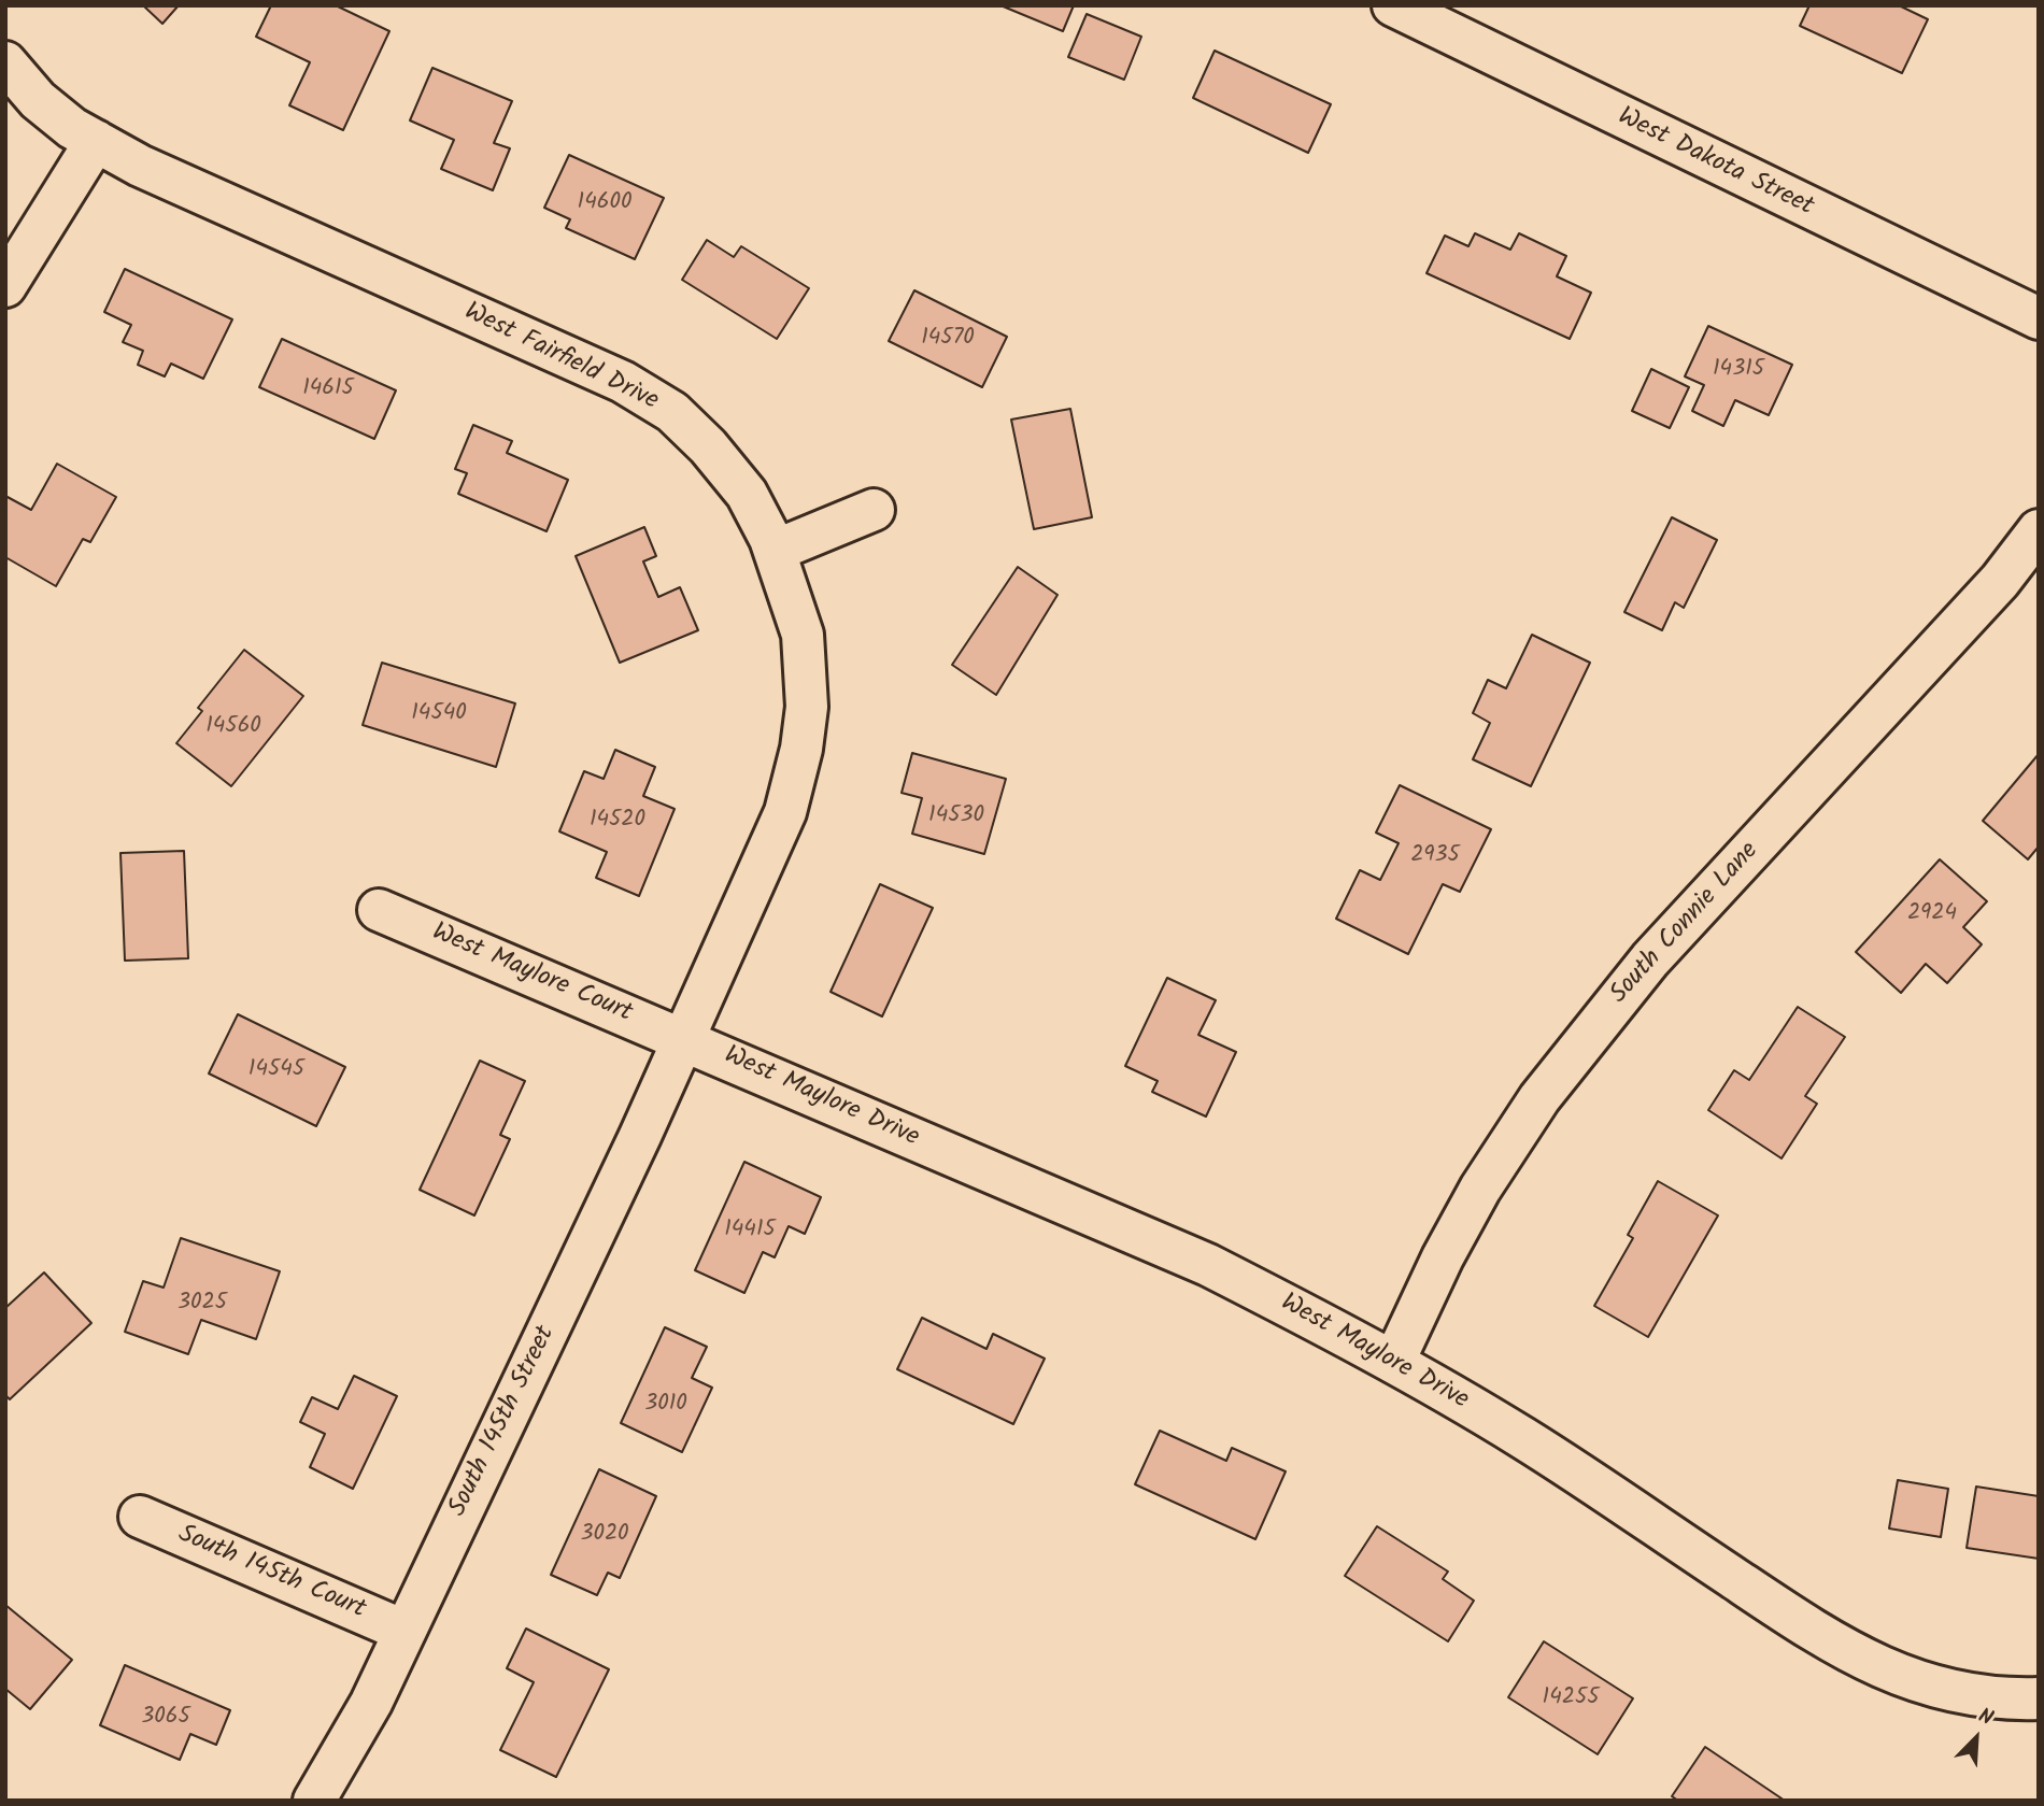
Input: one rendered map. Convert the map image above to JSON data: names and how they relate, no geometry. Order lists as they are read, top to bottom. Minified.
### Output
{"streets":{"street":["West Dakota Street","West Fairfield Drive","South Connie Lane","West Maylore Court","West Maylore Drive","South 145th Street","South 145th Court"]},"crossings":[["West Fairfield Drive","West Maylore Court"],["West Fairfield Drive","West Maylore Drive"],["West Fairfield Drive","South 145th Street"],["South Connie Lane","West Maylore Drive"],["West Maylore Court","West Maylore Drive"],["West Maylore Court","South 145th Street"],["West Maylore Drive","South 145th Street"],["South 145th Street","South 145th Court"]],"house_numbers":["14600","14570","14315","14615","14540","14560","14530","14520","2935","2924","14545","14415","3025","3010","3020","14255","3065"],"north":"top right"}
